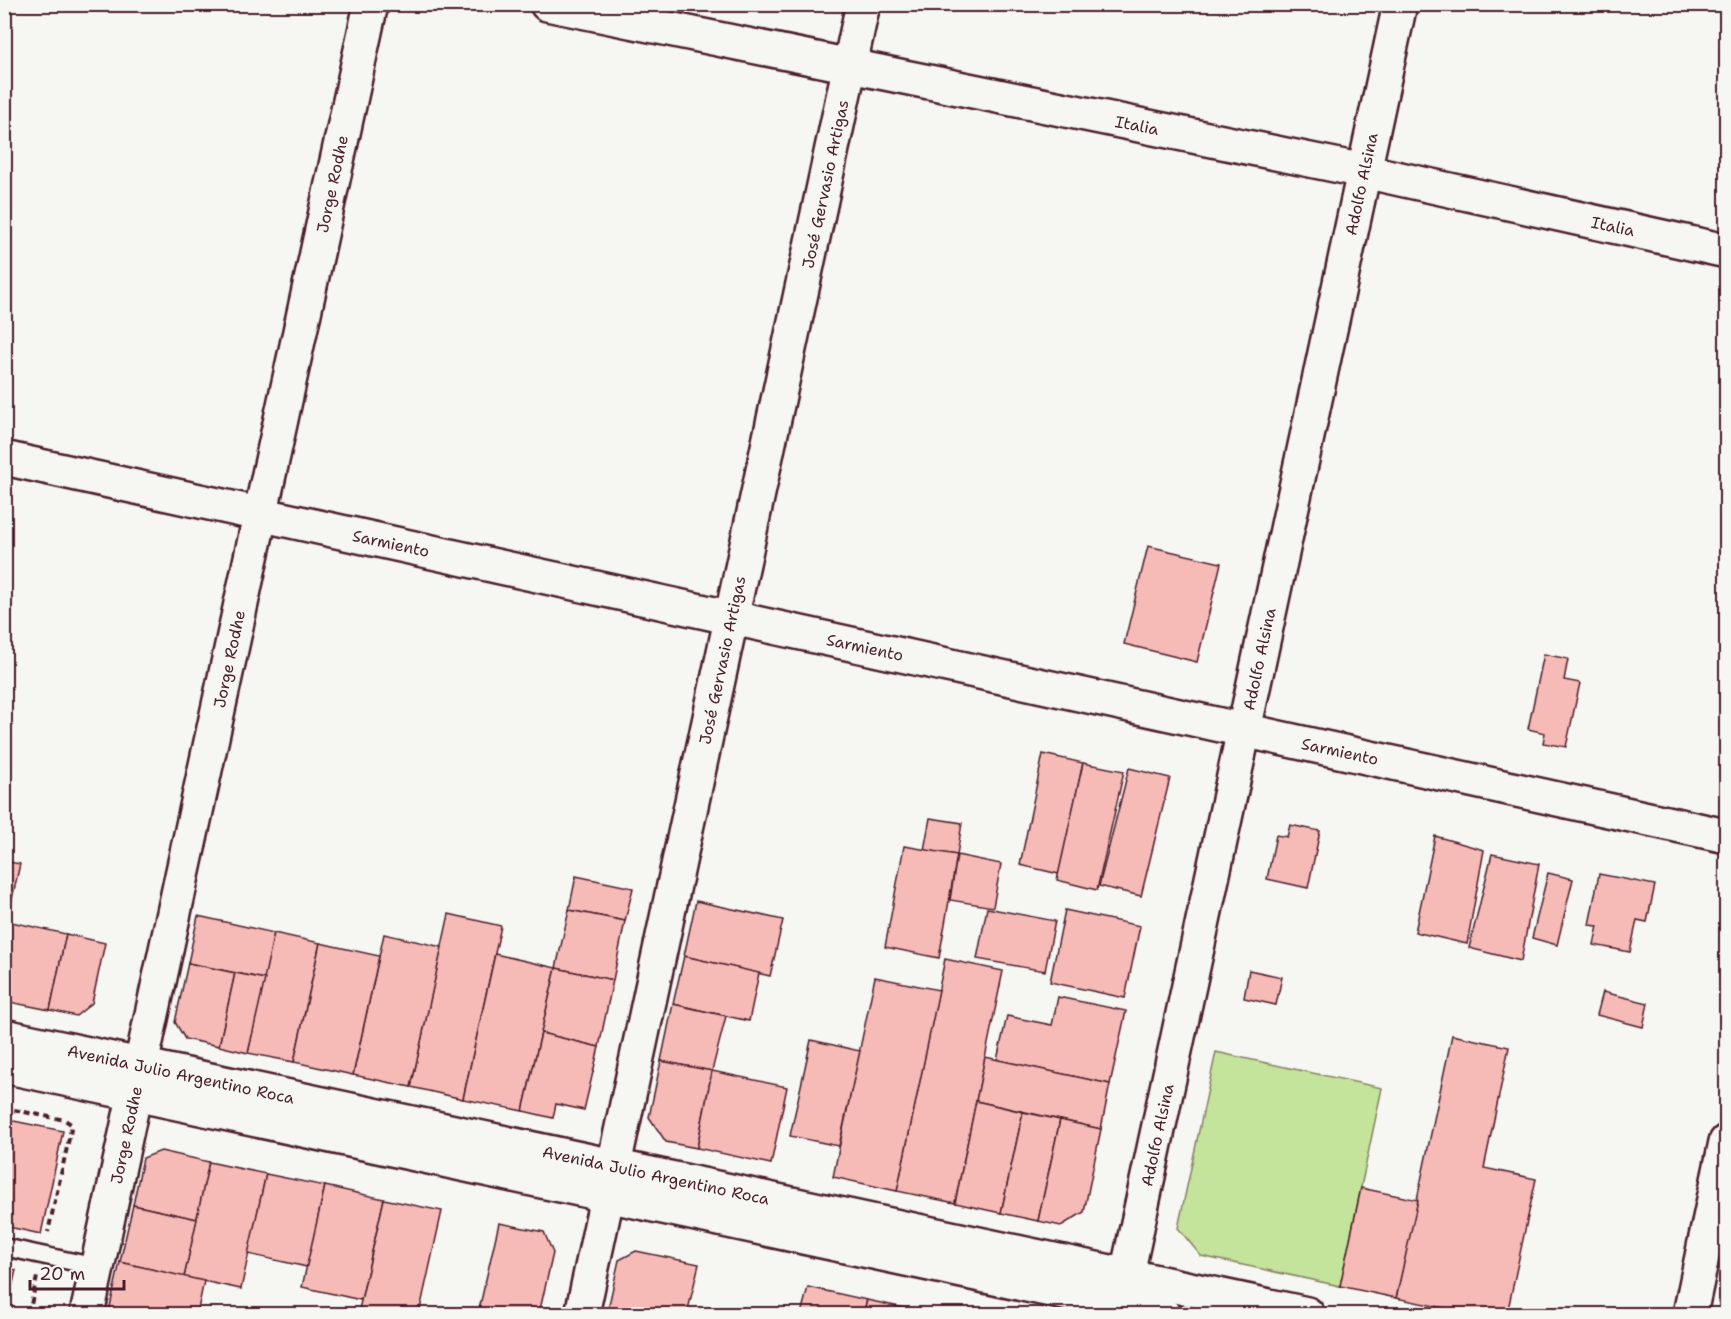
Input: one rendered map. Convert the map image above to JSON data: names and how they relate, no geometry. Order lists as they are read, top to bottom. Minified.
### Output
{"streets":{"street":["Italia","Jorge Rodhe","José Gervasio Artigas","Adolfo Alsina","Sarmiento","Avenida Julio Argentino Roca"]},"crossings":[["Italia","José Gervasio Artigas"],["Italia","Adolfo Alsina"],["Jorge Rodhe","Sarmiento"],["Jorge Rodhe","Avenida Julio Argentino Roca"],["José Gervasio Artigas","Sarmiento"],["José Gervasio Artigas","Avenida Julio Argentino Roca"],["Adolfo Alsina","Sarmiento"],["Adolfo Alsina","Avenida Julio Argentino Roca"]],"scale_bar":"20 m"}
